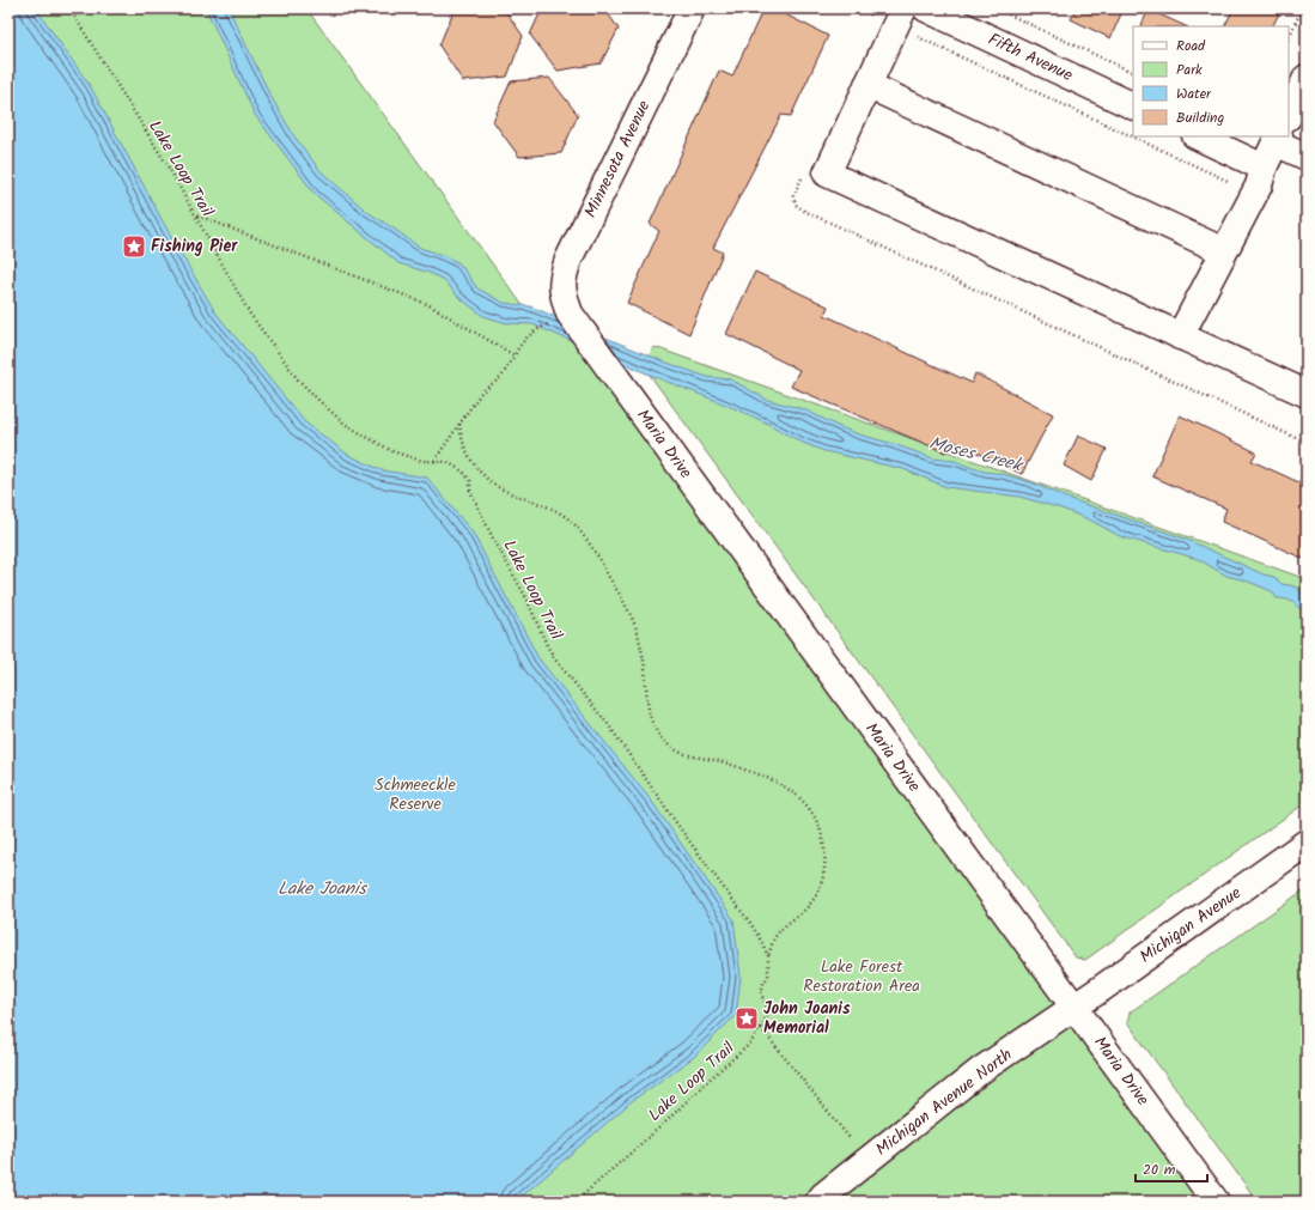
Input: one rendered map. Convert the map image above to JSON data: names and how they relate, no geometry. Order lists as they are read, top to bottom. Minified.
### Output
{"streets":{"street":["Fifth Avenue","Minnesota Avenue","Maria Drive","Michigan Avenue","Michigan Avenue North"],"path":["Lake Loop Trail"]},"crossings":[["Minnesota Avenue","Maria Drive"],["Maria Drive","Michigan Avenue"],["Maria Drive","Michigan Avenue North"],["Michigan Avenue","Michigan Avenue North"]],"water":["Moses Creek","Lake Joanis"],"parks":["Schmeeckle Reserve","Lake Forest Restoration Area"],"places":{"place":["Fishing Pier","John Joanis Memorial"]},"legend":["Road","Park","Water","Building"],"scale_bar":"20 m"}
